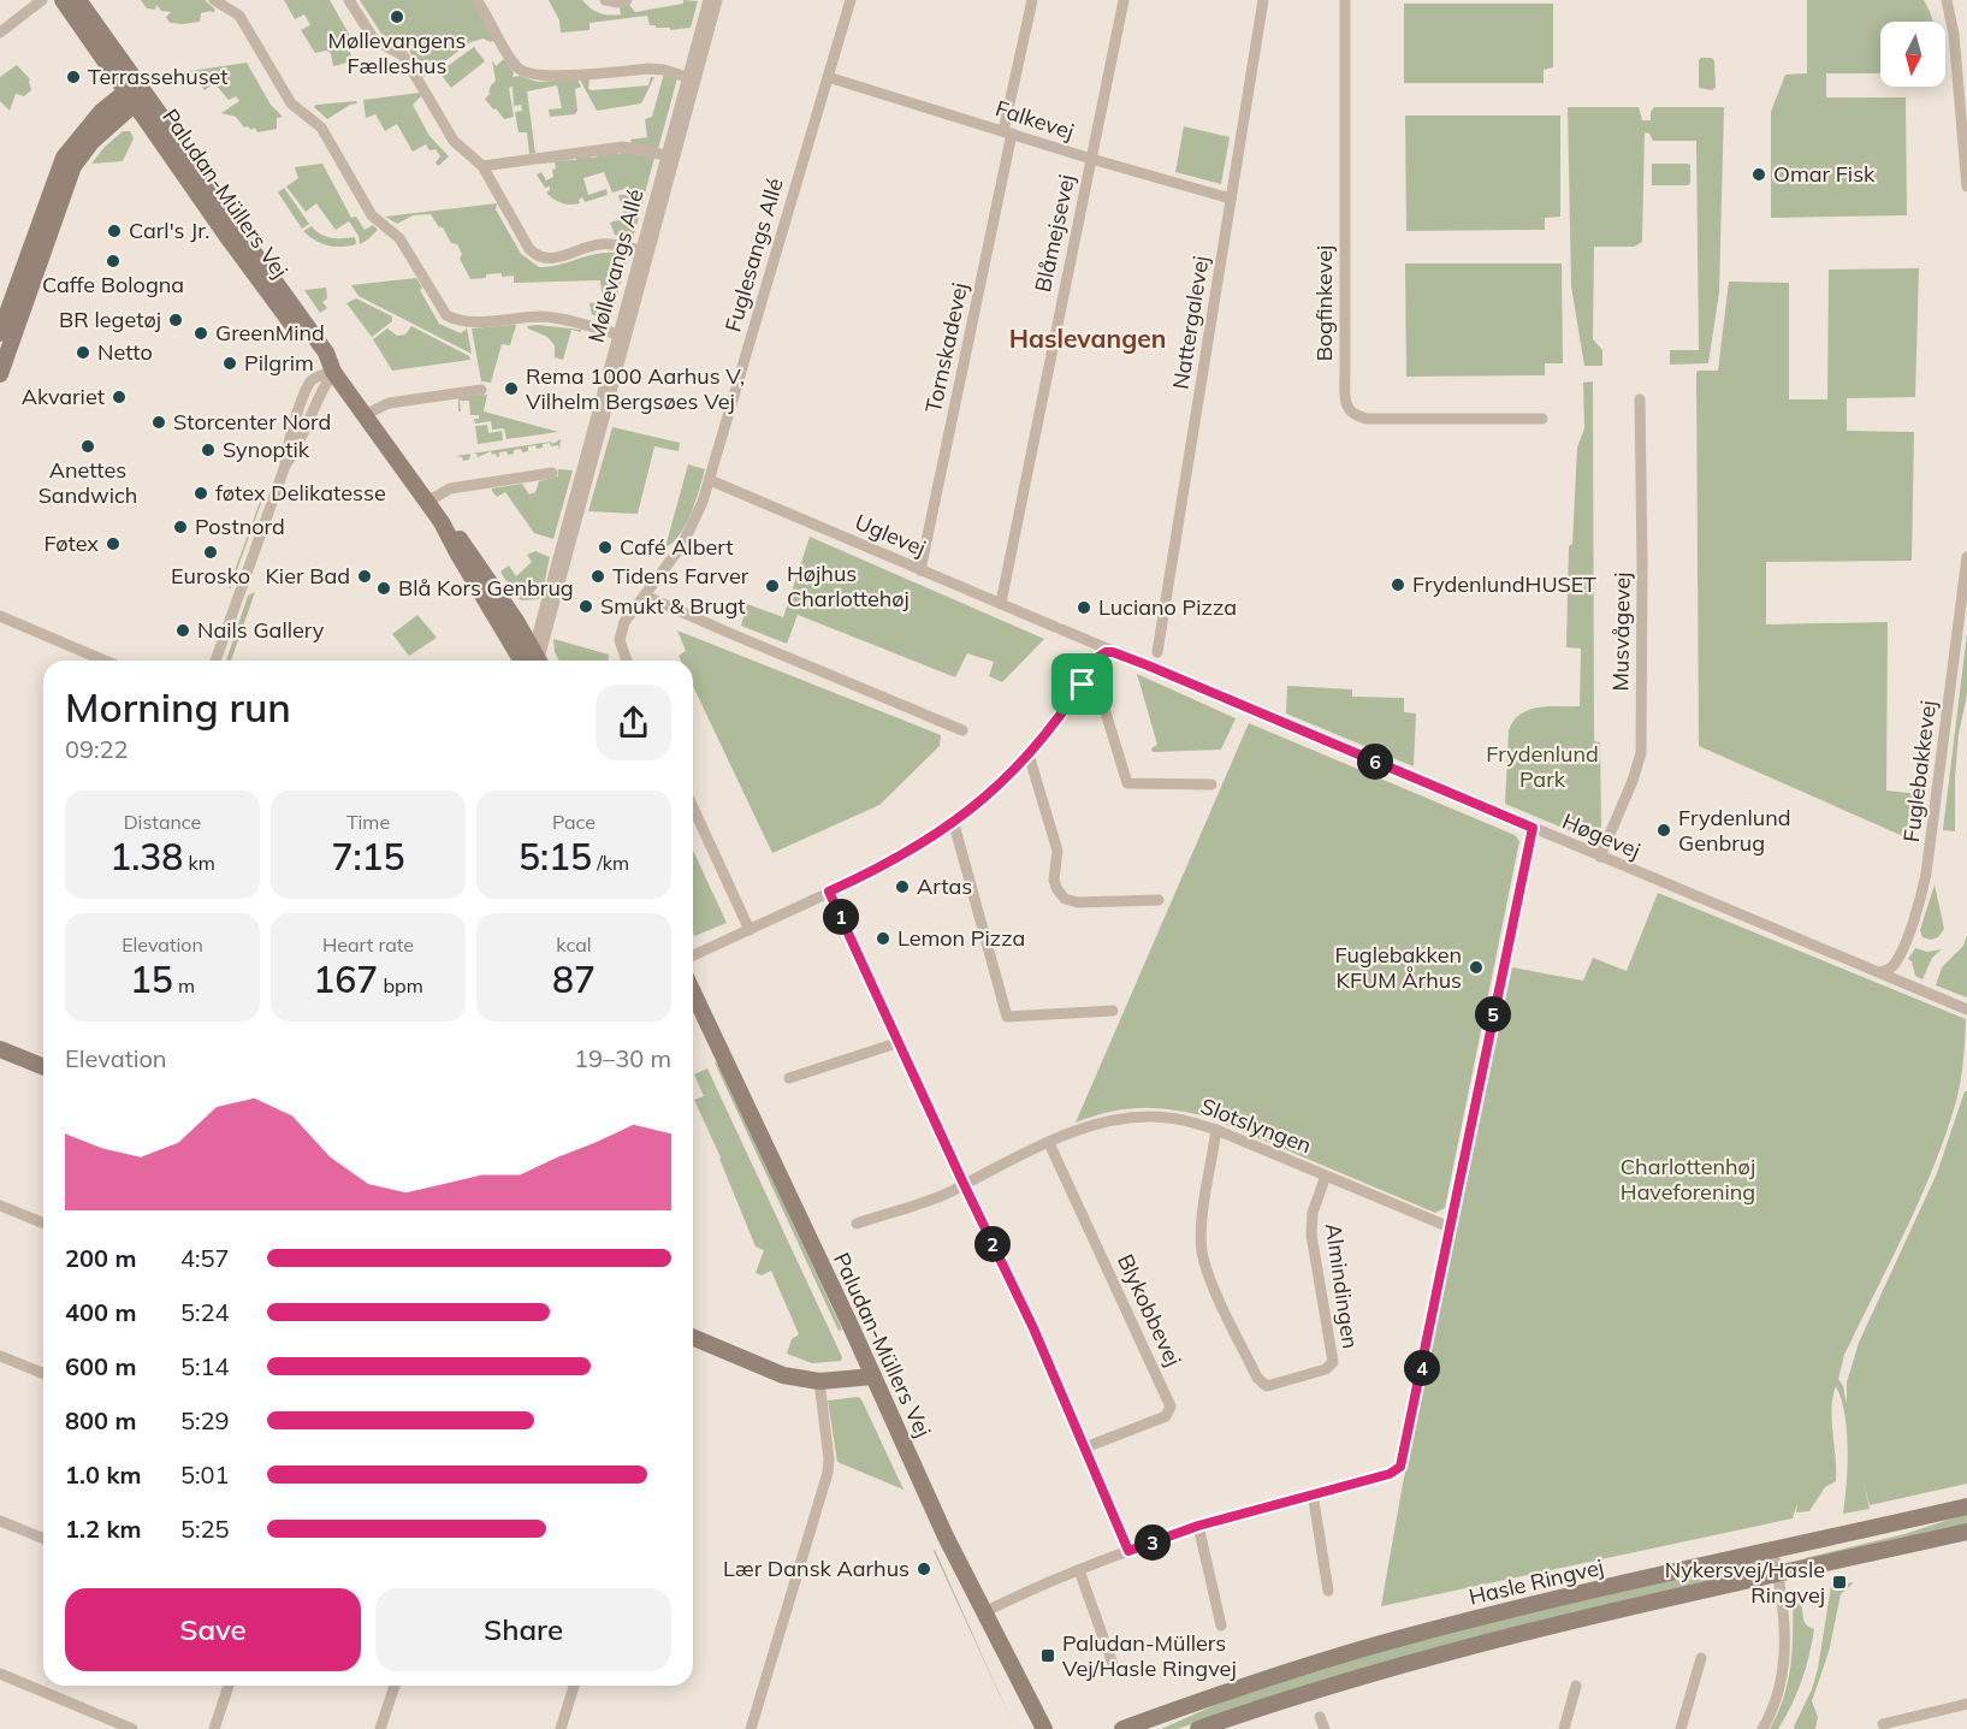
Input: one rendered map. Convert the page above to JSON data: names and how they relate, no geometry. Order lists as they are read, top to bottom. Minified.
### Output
{"streets":{"street":["Falkevej","Paludan-Müllers Vej","Blåmejsevej","Fuglesangs Allé","Møllevangs Allé","Bogfinkevej","Nattergalevej","Tornskadevej","Uglevej","Musvågevej","Fuglebakkevej","Høgevej","Slotslyngen","Almindingen","Blykobbevej","Hasle Ringvej"]},"crossings":[["Falkevej","Blåmejsevej"],["Falkevej","Fuglesangs Allé"],["Falkevej","Nattergalevej"],["Falkevej","Tornskadevej"],["Blåmejsevej","Uglevej"],["Fuglesangs Allé","Uglevej"],["Tornskadevej","Uglevej"],["Uglevej","Høgevej"],["Musvågevej","Høgevej"],["Fuglebakkevej","Høgevej"],["Slotslyngen","Almindingen"],["Slotslyngen","Blykobbevej"]],"districts":["Haslevangen"],"parks":["Frydenlund Park","Charlottenhøj Haveforening"],"places":{"other":["Møllevangens Fælleshus","Terrassehuset","Omar Fisk","Carl's Jr.","Caffe Bologna","BR legetøj","GreenMind","Netto","Pilgrim","Rema 1000 Aarhus V, Vilhelm Bergsøes Vej","Akvariet","Storcenter Nord","Anettes Sandwich","Synoptik","føtex Delikatesse","Postnord","Føtex","Café Albert","Eurosko","Kier Bad","Tidens Farver","FrydenlundHUSET","Højhus Charlottehøj","Blå Kors Genbrug","Smukt & Brugt","Luciano Pizza","Nails Gallery","Frydenlund Genbrug","Artas","Lemon Pizza","Fuglebakken KFUM Århus","Lær Dansk Aarhus"],"transit":["Nykersvej/Hasle Ringvej","Paludan-Müllers Vej/Hasle Ringvej"]},"north":"bottom","page":{"heading":["Morning run","09:22"],"pins":["6","1","5","2","4","3"],"stats":[["Distance","1.38 km"],["Time","7:15"],["Pace","5:15 /km"],["Elevation","15 m"],["Heart rate","167 bpm"],["kcal","87"]],"chart":["Elevation","19–30 m"],"list":[{"name":"200 m","note":"4:57"},{"name":"400 m","note":"5:24"},{"name":"600 m","note":"5:14"},{"name":"800 m","note":"5:29"},{"name":"1.0 km","note":"5:01"},{"name":"1.2 km","note":"5:25"}],"buttons":["Save","Share"]}}
